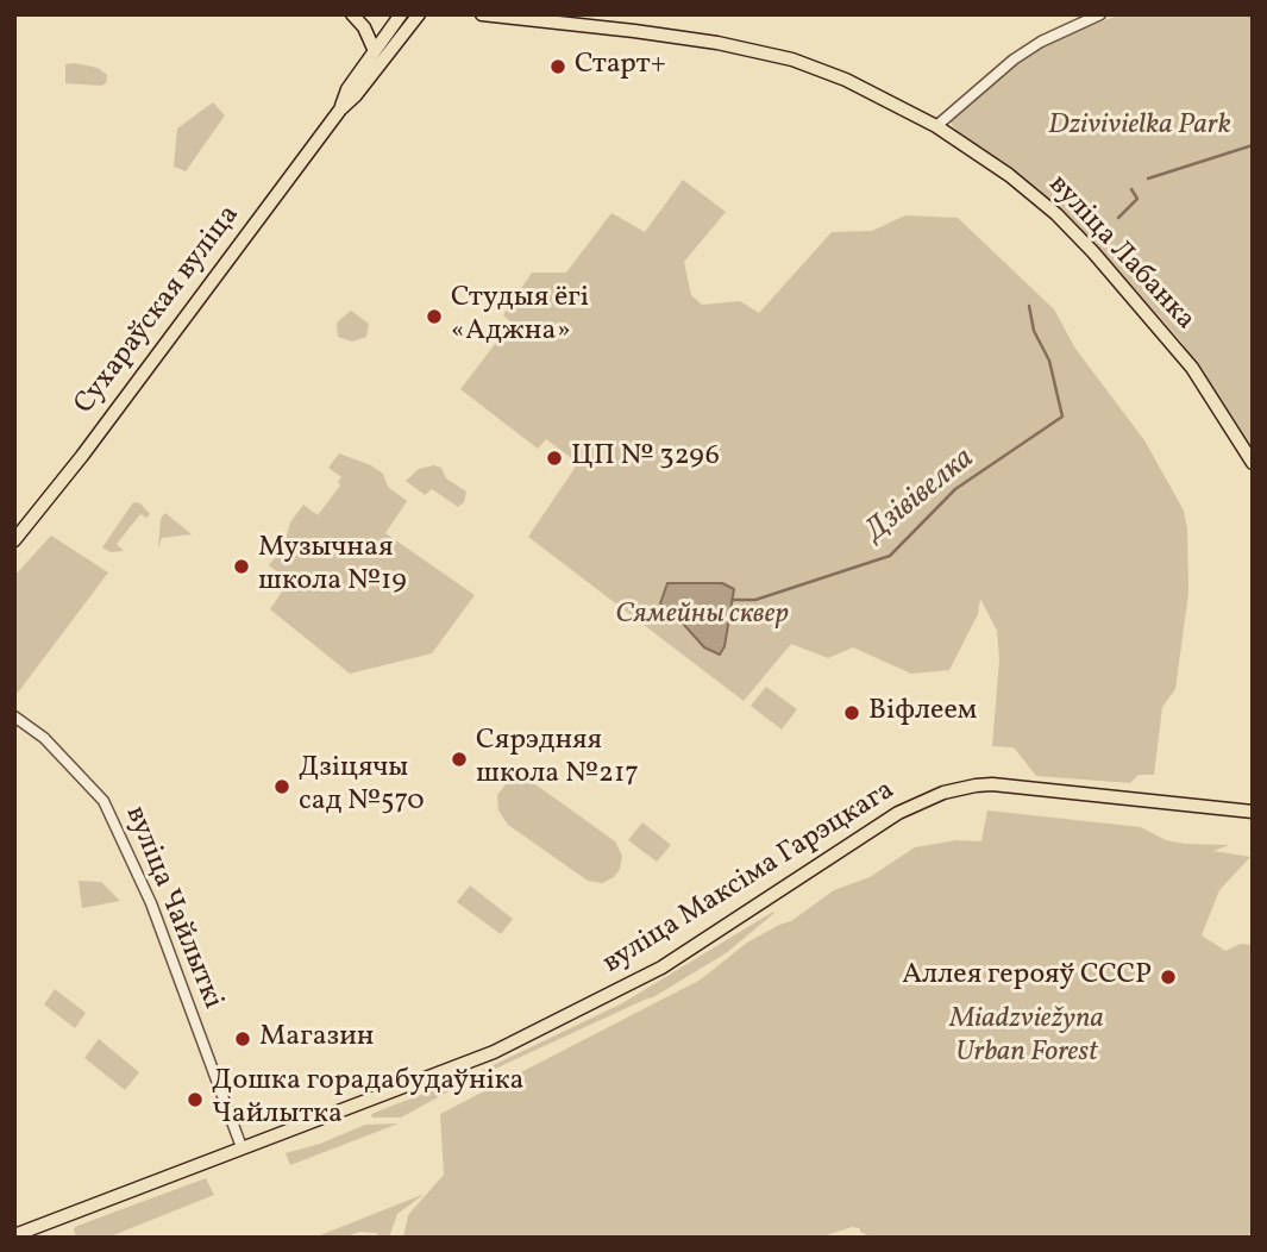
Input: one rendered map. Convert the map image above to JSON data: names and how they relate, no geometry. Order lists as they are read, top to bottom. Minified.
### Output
{"streets":{"main road":["вуліца Лабанка","Сухараўская вуліца","вуліца Максіма Гарэцкага"],"street":["вуліца Чайлыткі"]},"crossings":[["вуліца Максіма Гарэцкага","вуліца Чайлыткі"]],"water":["Дзівівелка"],"parks":["Dzivivielka Park","Сямейны сквер","Miadzviežyna Urban Forest"],"places":["Старт+","Студыя ёгі «Аджна»","ЦП № 3296","Музычная школа №19","Віфлеем","Сярэдняя школа №217","Дзіцячы сад №570","Аллея герояў СССР","Магазин","Дошка горадабудаўніка Чайлытка"]}
